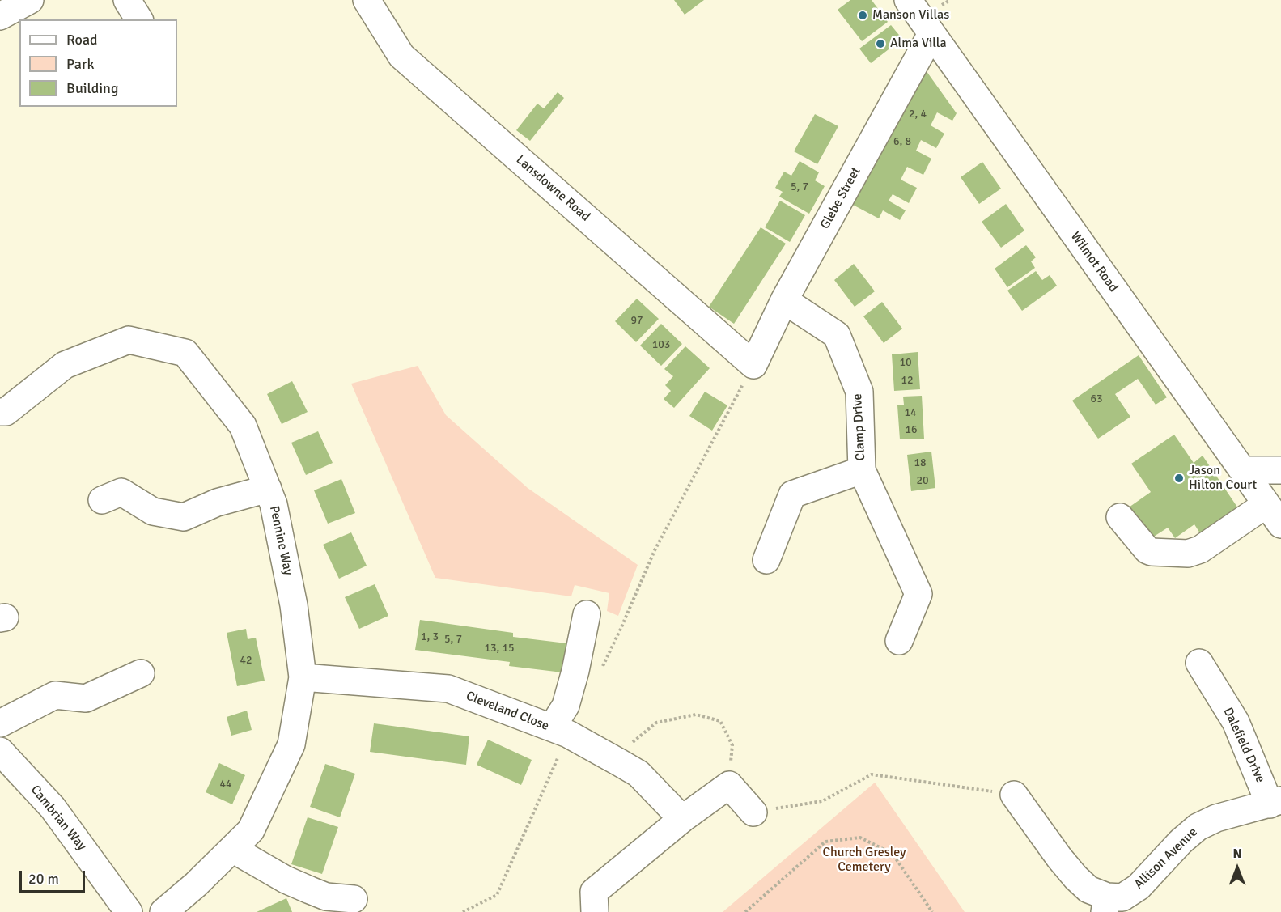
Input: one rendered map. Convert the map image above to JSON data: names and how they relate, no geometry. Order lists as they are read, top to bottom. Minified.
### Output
{"streets":{"street":["Lansdowne Road","Glebe Street","Wilmot Road","Clamp Drive","Pennine Way","Cleveland Close","Dalefield Drive","Cambrian Way","Allison Avenue"]},"crossings":[["Lansdowne Road","Glebe Street"],["Glebe Street","Wilmot Road"],["Glebe Street","Clamp Drive"],["Pennine Way","Cleveland Close"],["Dalefield Drive","Allison Avenue"]],"parks":["Church Gresley Cemetery"],"places":["Manson Villas","Alma Villa","Jason Hilton Court"],"house_numbers":["2, 4","6, 8","5, 7","97","103","10","12","63","14","16","18","20","1, 3","5, 7","13, 15","42","44"],"legend":["Road","Park","Building"],"scale_bar":"20 m","north":"top"}
